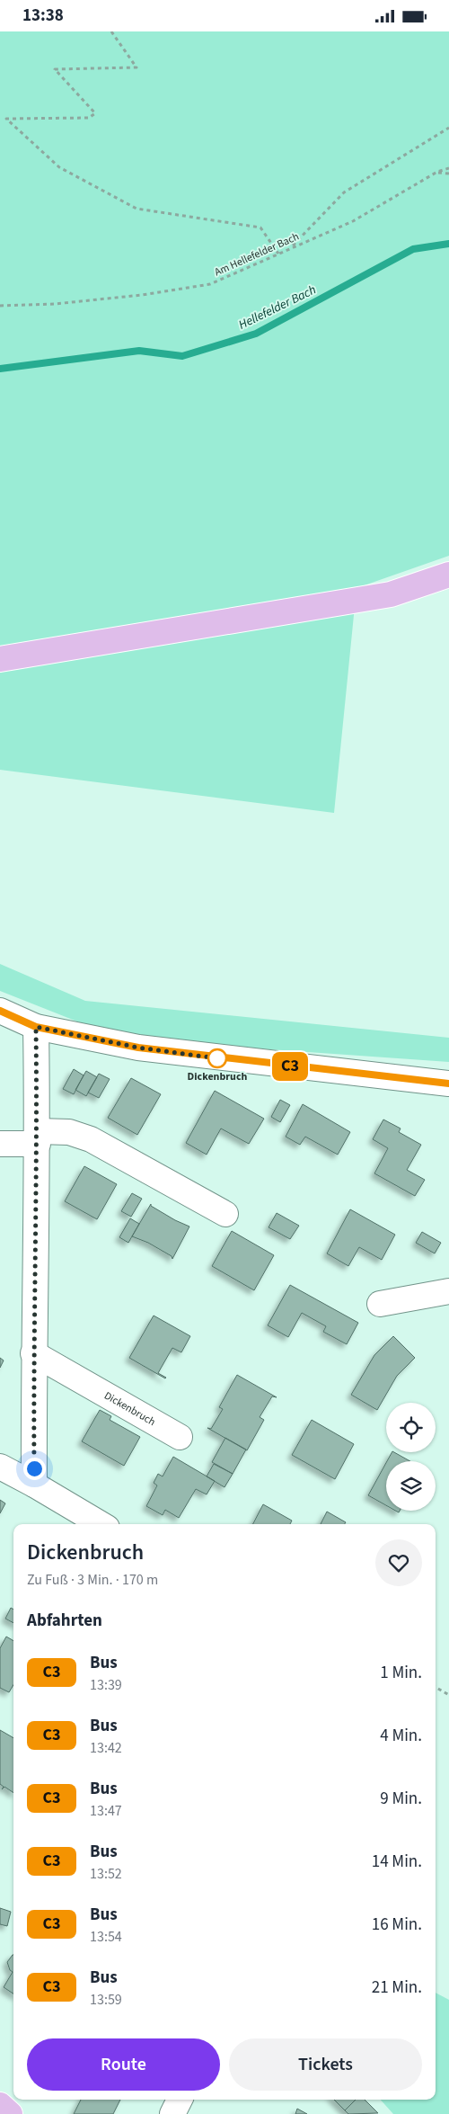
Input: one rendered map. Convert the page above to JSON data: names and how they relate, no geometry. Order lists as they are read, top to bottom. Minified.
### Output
{"streets":{"street":["Dickenbruch"],"path":["Am Hellefelder Bach"]},"water":["Hellefelder Bach"],"places":["Dickenbruch"],"lines":["bus line C3"],"page":{"status":"13:38","on_map":"C3","heading":[["Dickenbruch","Zu Fuß · 3 Min. · 170 m"],"Abfahrten"],"list":[{"mark":"C3","name":"Bus","note":"13:39","value":"1 Min."},{"mark":"C3","name":"Bus","note":"13:42","value":"4 Min."},{"mark":"C3","name":"Bus","note":"13:47","value":"9 Min."},{"mark":"C3","name":"Bus","note":"13:52","value":"14 Min."},{"mark":"C3","name":"Bus","note":"13:54","value":"16 Min."},{"mark":"C3","name":"Bus","note":"13:59","value":"21 Min."}],"buttons":["Route","Tickets"]}}
